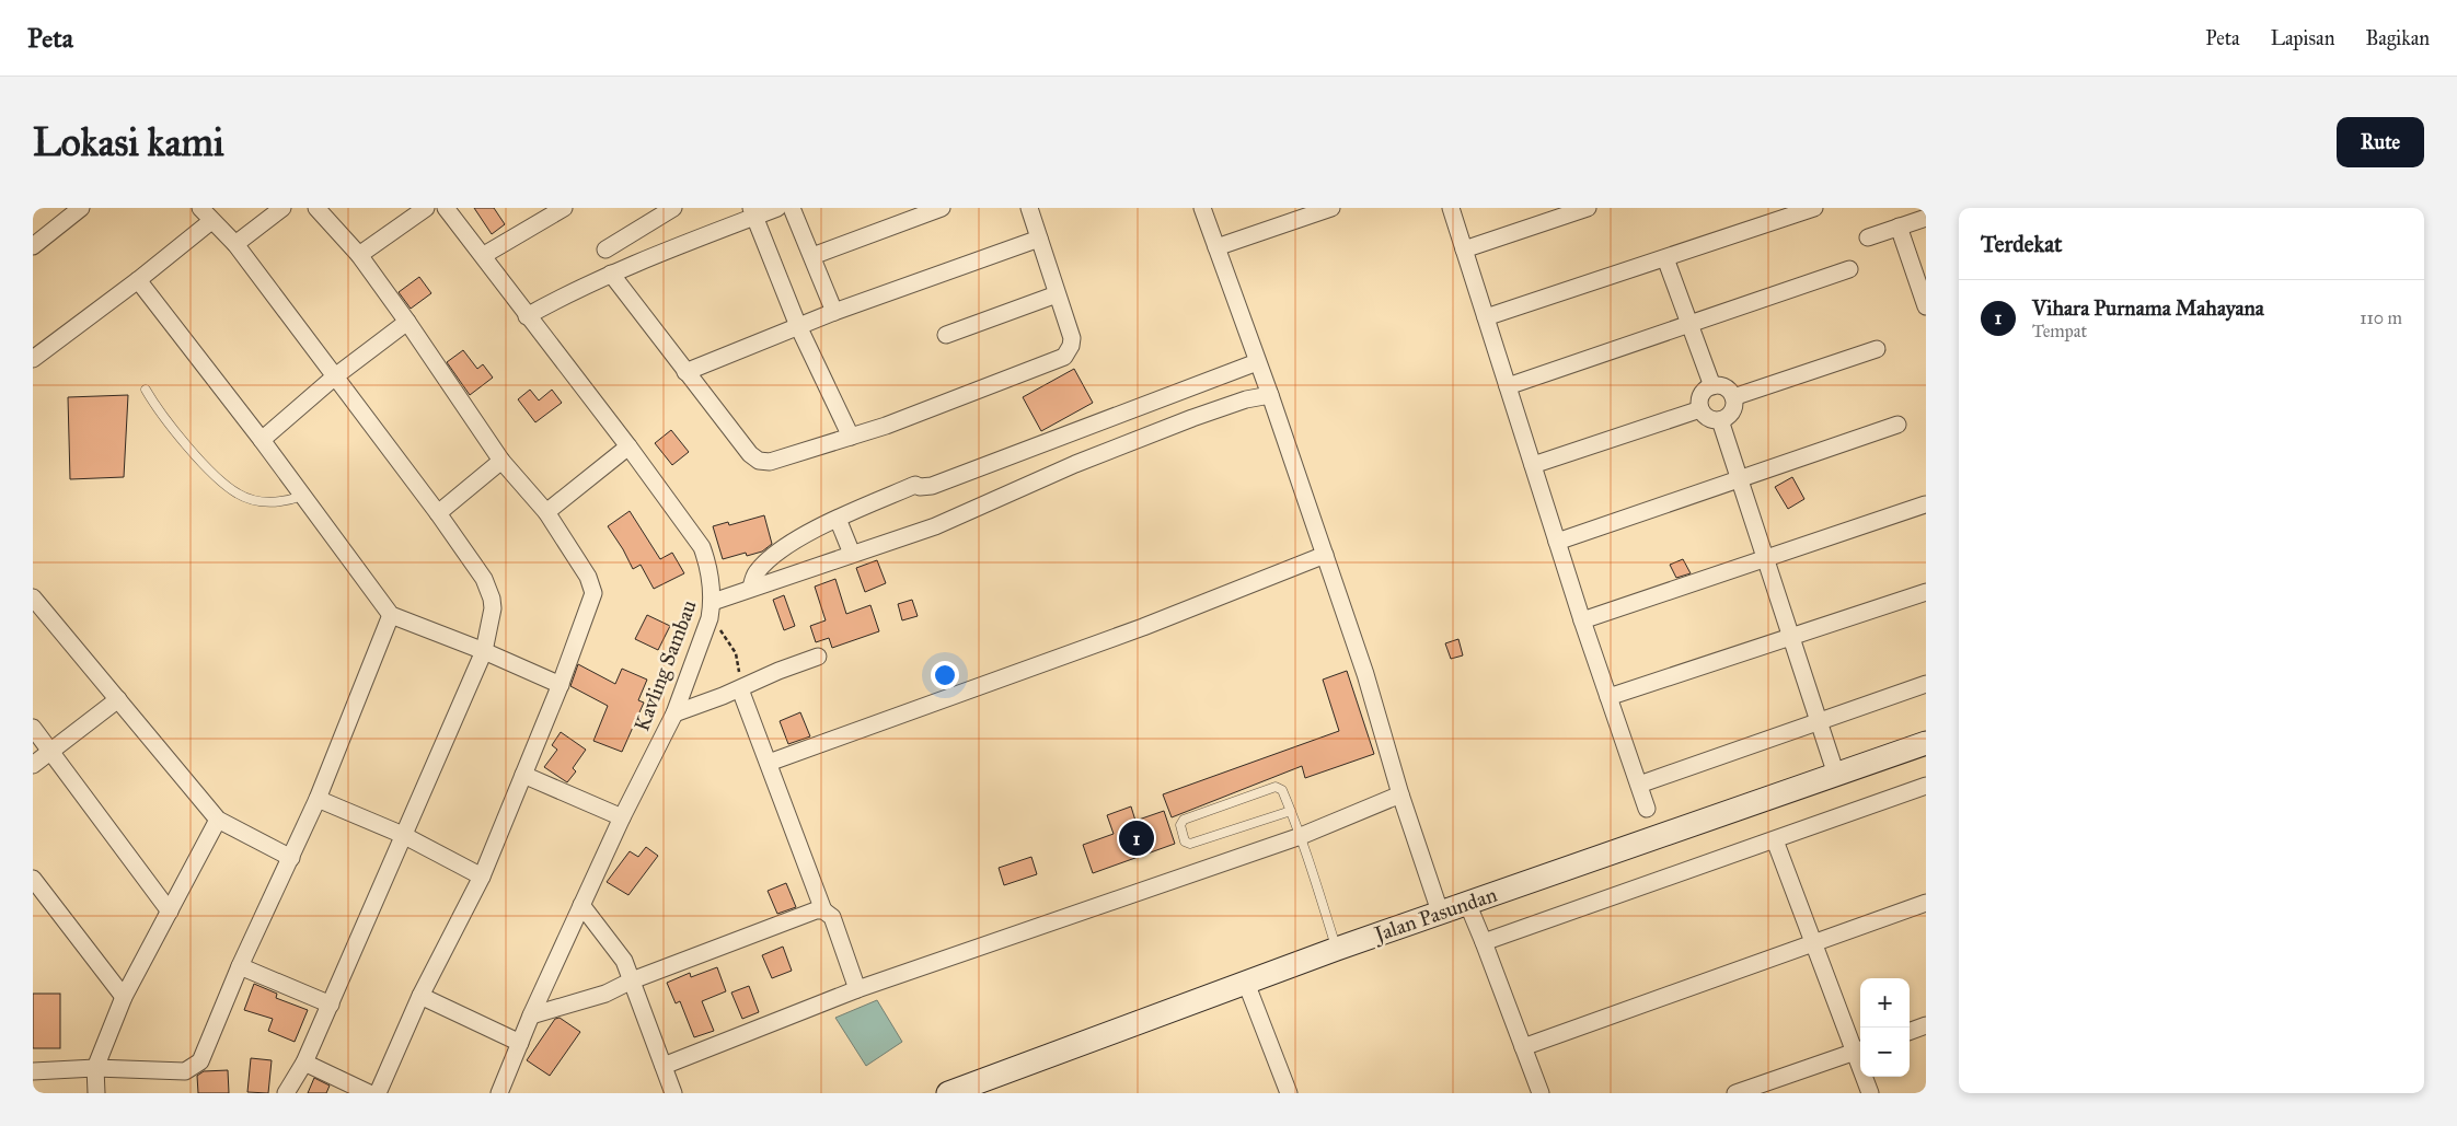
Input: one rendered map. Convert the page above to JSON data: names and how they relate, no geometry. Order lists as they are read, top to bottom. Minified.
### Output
{"streets":{"street":["Kavling Sambau","Jalan Pasundan"]},"page":{"header":"Peta","nav":["Peta","Lapisan","Bagikan"],"buttons":"Rute","title":"Lokasi kami","heading":"Terdekat","list":[{"mark":"1","name":"Vihara Purnama Mahayana","note":"Tempat","value":"110 m"}],"pins":"1","map_buttons":["+","−"]}}
